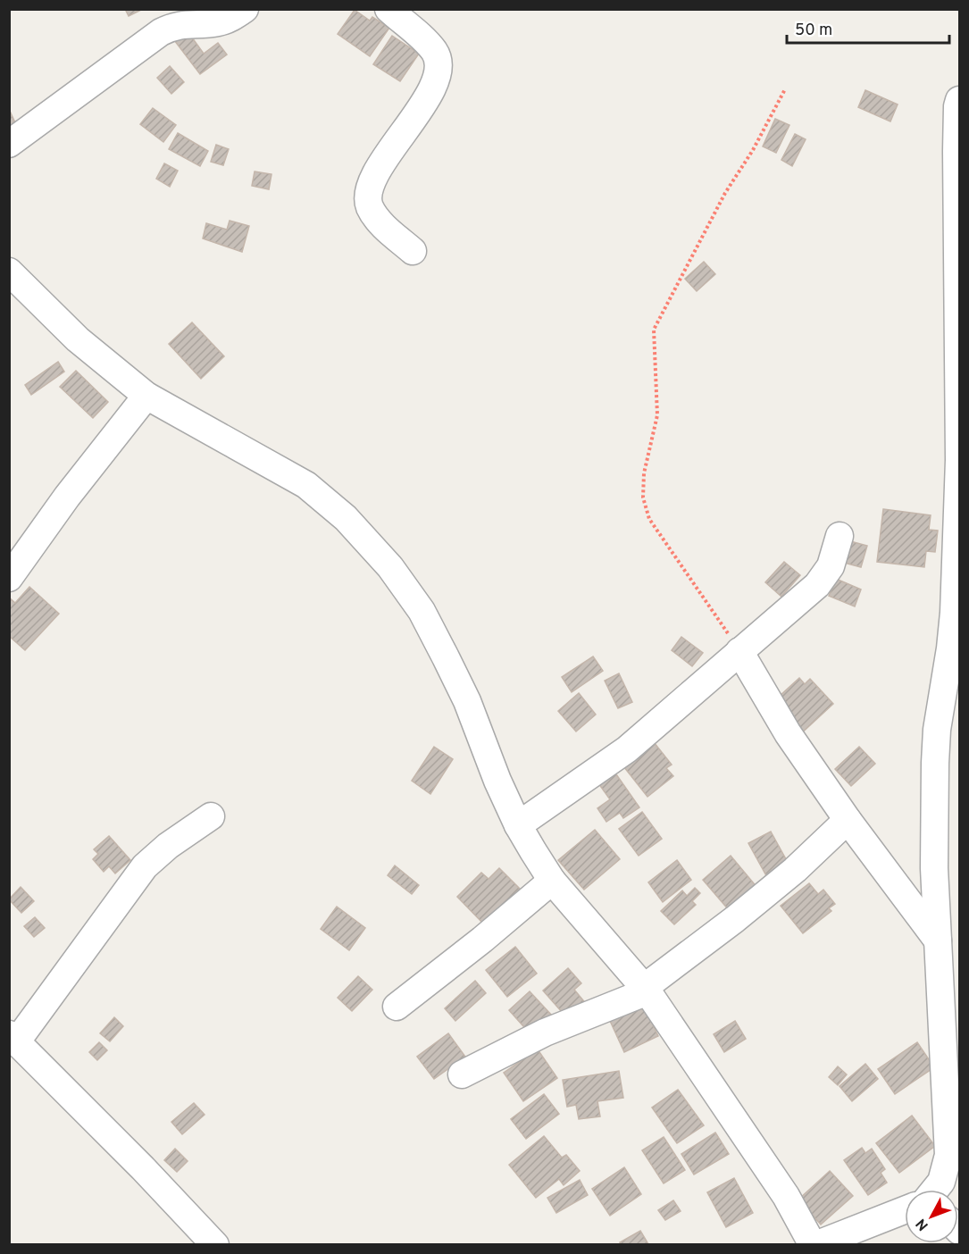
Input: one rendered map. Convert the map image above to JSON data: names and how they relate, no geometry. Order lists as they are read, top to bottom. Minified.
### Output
{"scale_bar":"50 m","north":"bottom left"}
